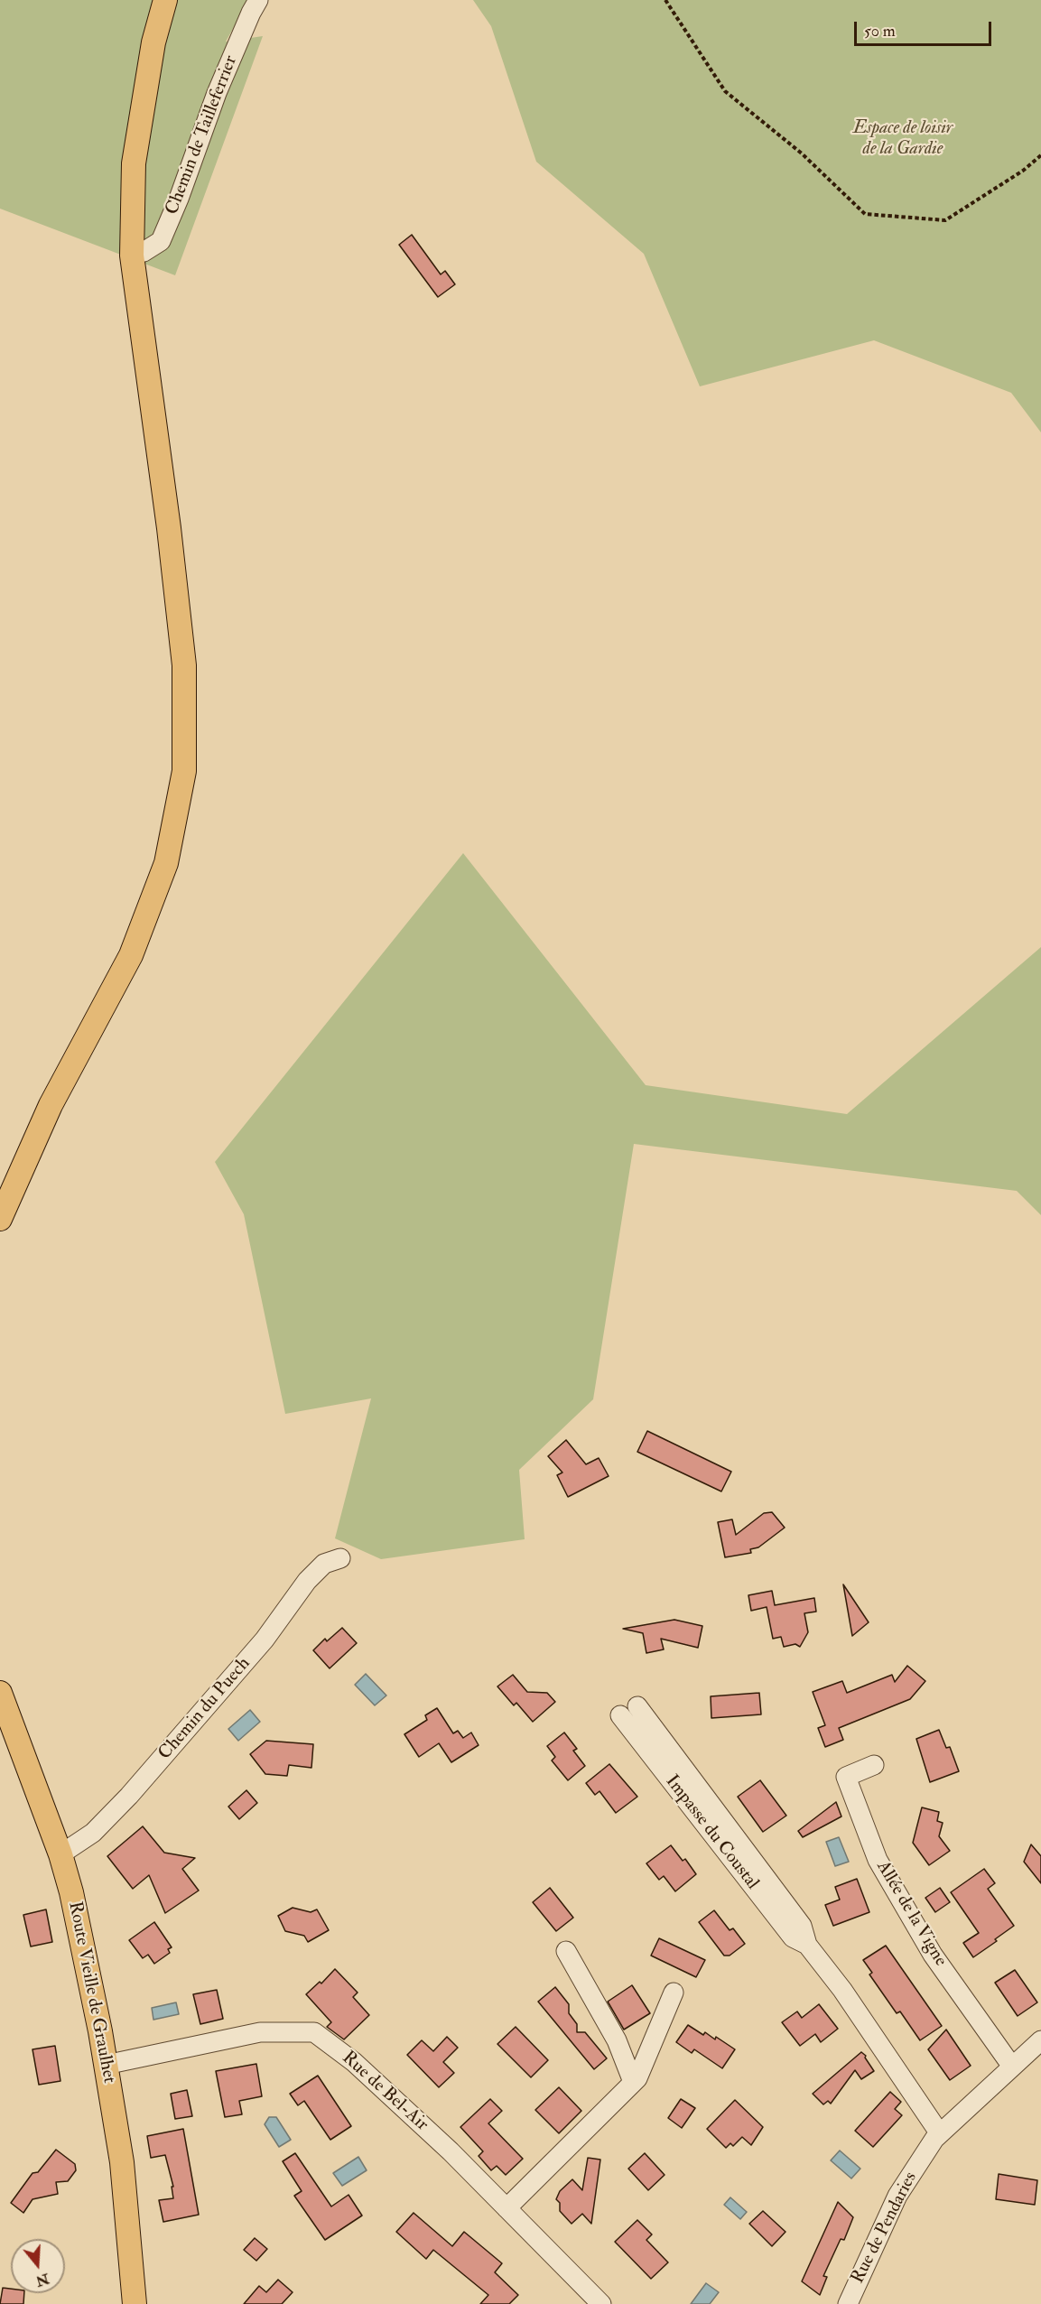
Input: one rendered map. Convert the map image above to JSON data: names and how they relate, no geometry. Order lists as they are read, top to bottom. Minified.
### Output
{"streets":{"main road":["Route Vieille de Graulhet"],"street":["Chemin de Tailleferrier","Chemin du Puech","Impasse du Coustal","Allée de la Vigne","Rue de Bel-Air","Rue de Pendaries"]},"crossings":[["Chemin du Puech","Route Vieille de Graulhet"],["Impasse du Coustal","Rue de Pendaries"],["Allée de la Vigne","Rue de Pendaries"],["Route Vieille de Graulhet","Rue de Bel-Air"]],"parks":["Espace de loisir de la Gardie"],"scale_bar":"50 m","north":"bottom"}
